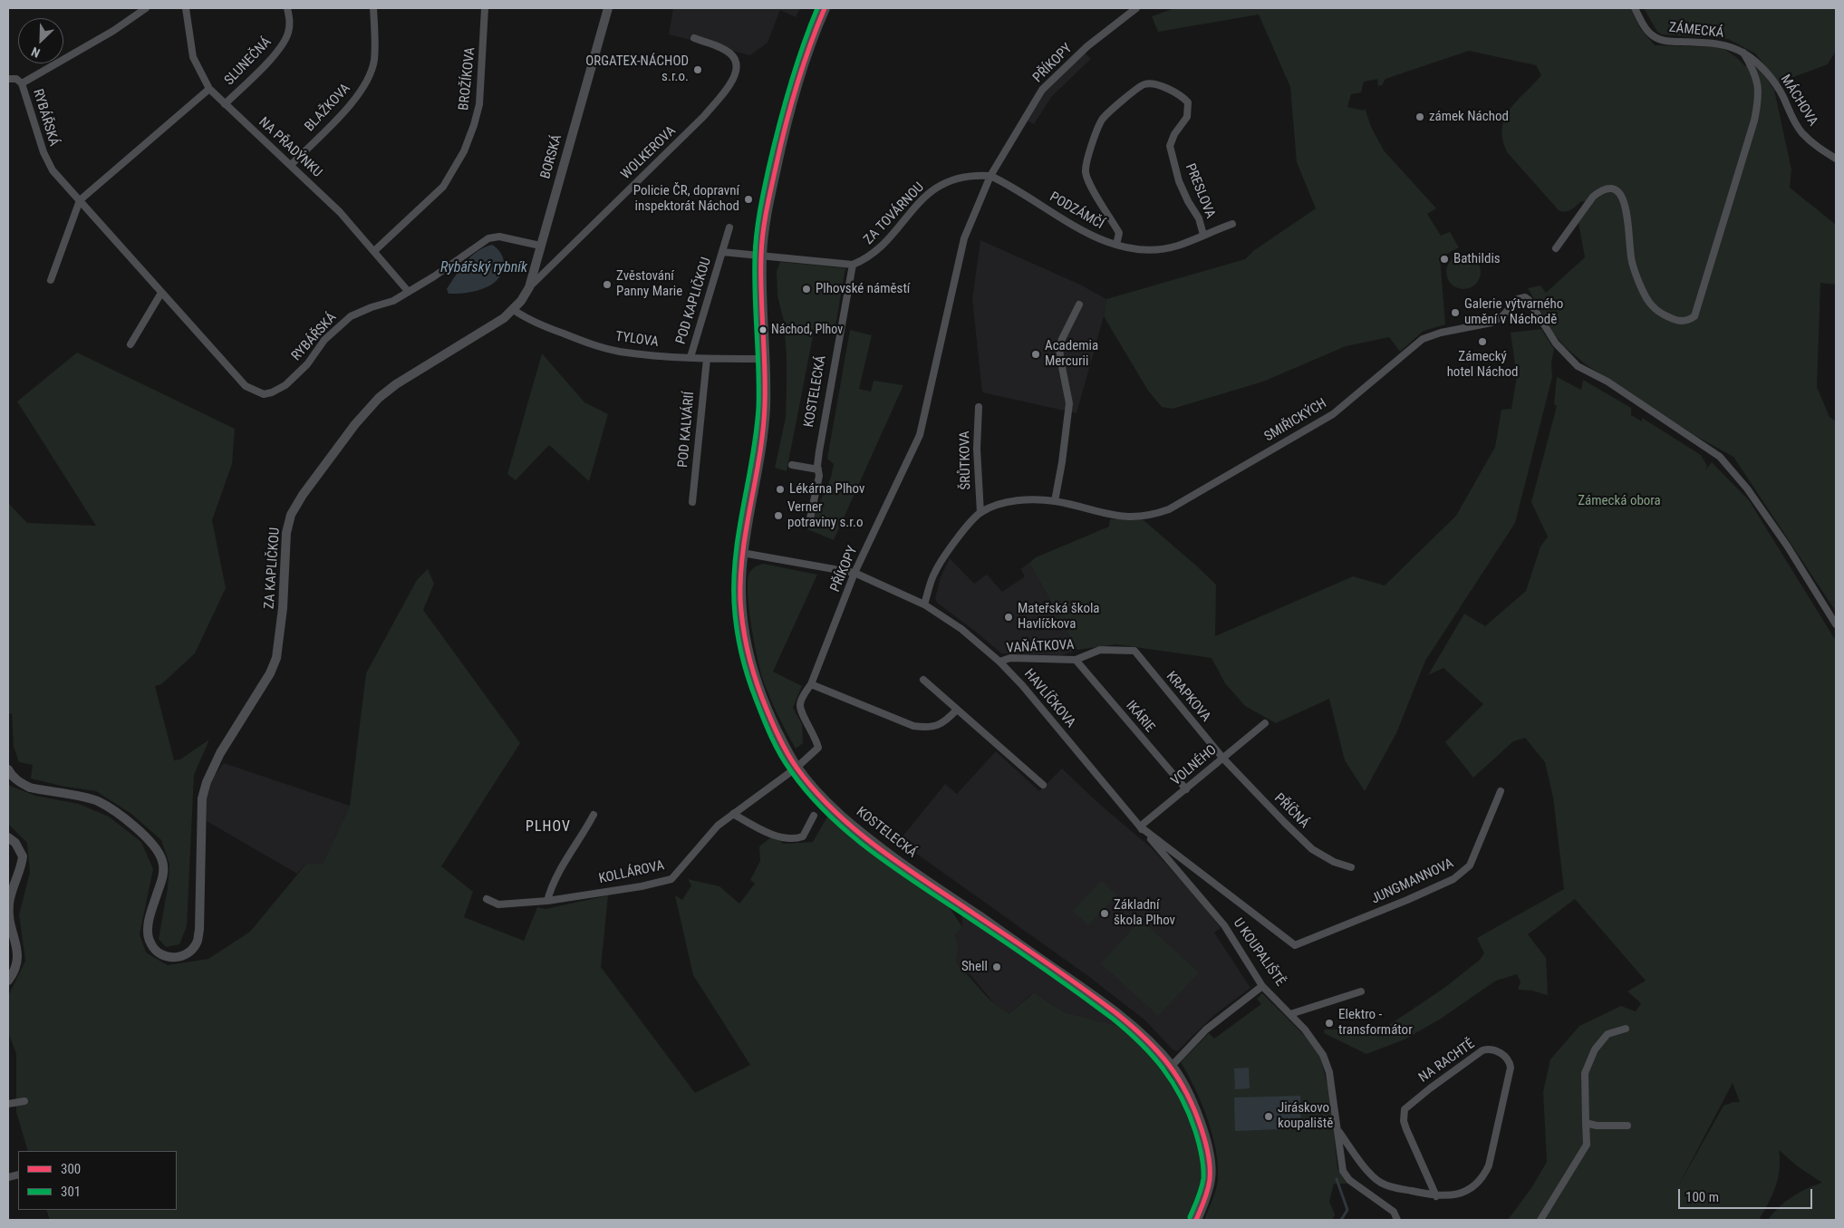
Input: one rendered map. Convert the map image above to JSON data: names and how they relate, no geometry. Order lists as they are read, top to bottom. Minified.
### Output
{"streets":{"main road":["KOSTELECKÁ"],"street":["ZÁMECKÁ","SLUNEČNÁ","PŘÍKOPY","BROŽÍKOVA","MÁCHOVA","BLAŽKOVA","RYBÁŘSKÁ","NA PŘADÝNKU","WOLKEROVA","BORSKÁ","PRESLOVA","PODZÁMČÍ","ZA TOVÁRNOU","POD KAPLIČKOU","TYLOVA","SMIŘICKÝCH","POD KALVÁRIÍ","ŠRŮTKOVA","ZA KAPLIČKOU","VAŇÁTKOVA","KRAPKOVA","HAVLÍČKOVA","IKÁRIE","VOLNÉHO","PŘÍČNÁ","KOLLÁROVA","JUNGMANNOVA","U KOUPALIŠTĚ","NA RACHTĚ"]},"crossings":[["ZÁMECKÁ","MÁCHOVA"],["SLUNEČNÁ","NA PŘADÝNKU"],["PŘÍKOPY","PODZÁMČÍ"],["PŘÍKOPY","ZA TOVÁRNOU"],["PŘÍKOPY","KOSTELECKÁ"],["PŘÍKOPY","HAVLÍČKOVA"],["PŘÍKOPY","KOLLÁROVA"],["BROŽÍKOVA","NA PŘADÝNKU"],["BLAŽKOVA","NA PŘADÝNKU"],["RYBÁŘSKÁ","NA PŘADÝNKU"],["RYBÁŘSKÁ","BORSKÁ"],["WOLKEROVA","BORSKÁ"],["BORSKÁ","TYLOVA"],["BORSKÁ","ZA KAPLIČKOU"],["PRESLOVA","PODZÁMČÍ"],["PODZÁMČÍ","ZA TOVÁRNOU"],["ZA TOVÁRNOU","KOSTELECKÁ"],["POD KAPLIČKOU","TYLOVA"],["TYLOVA","KOSTELECKÁ"],["TYLOVA","POD KALVÁRIÍ"],["TYLOVA","ZA KAPLIČKOU"],["KOSTELECKÁ","HAVLÍČKOVA"],["KOSTELECKÁ","KOLLÁROVA"],["SMIŘICKÝCH","ŠRŮTKOVA"],["SMIŘICKÝCH","HAVLÍČKOVA"],["VAŇÁTKOVA","KRAPKOVA"],["VAŇÁTKOVA","HAVLÍČKOVA"],["VAŇÁTKOVA","IKÁRIE"],["KRAPKOVA","VOLNÉHO"],["KRAPKOVA","PŘÍČNÁ"],["HAVLÍČKOVA","VOLNÉHO"],["HAVLÍČKOVA","JUNGMANNOVA"],["HAVLÍČKOVA","U KOUPALIŠTĚ"],["IKÁRIE","VOLNÉHO"],["VOLNÉHO","PŘÍČNÁ"],["VOLNÉHO","U KOUPALIŠTĚ"],["U KOUPALIŠTĚ","NA RACHTĚ"]],"districts":["PLHOV"],"water":["Rybářský rybník"],"parks":["Zámecká obora"],"places":["ORGATEX-NÁCHOD s.r.o.","zámek Náchod","Policie ČR, dopravní inspektorát Náchod","Bathildis","Zvěstování Panny Marie","Plhovské náměstí","Galerie výtvarného umění v Náchodě","Náchod, Plhov","Zámecký hotel Náchod","Academia Mercurii","Lékárna Plhov","Verner potraviny s.r.o","Mateřská škola Havlíčkova","Základní škola Plhov","Shell","Elektro - transformátor","Jiráskovo koupaliště"],"lines":["transit line 300","transit line 301"],"legend":["300","301"],"scale_bar":"100 m","north":"bottom left"}
